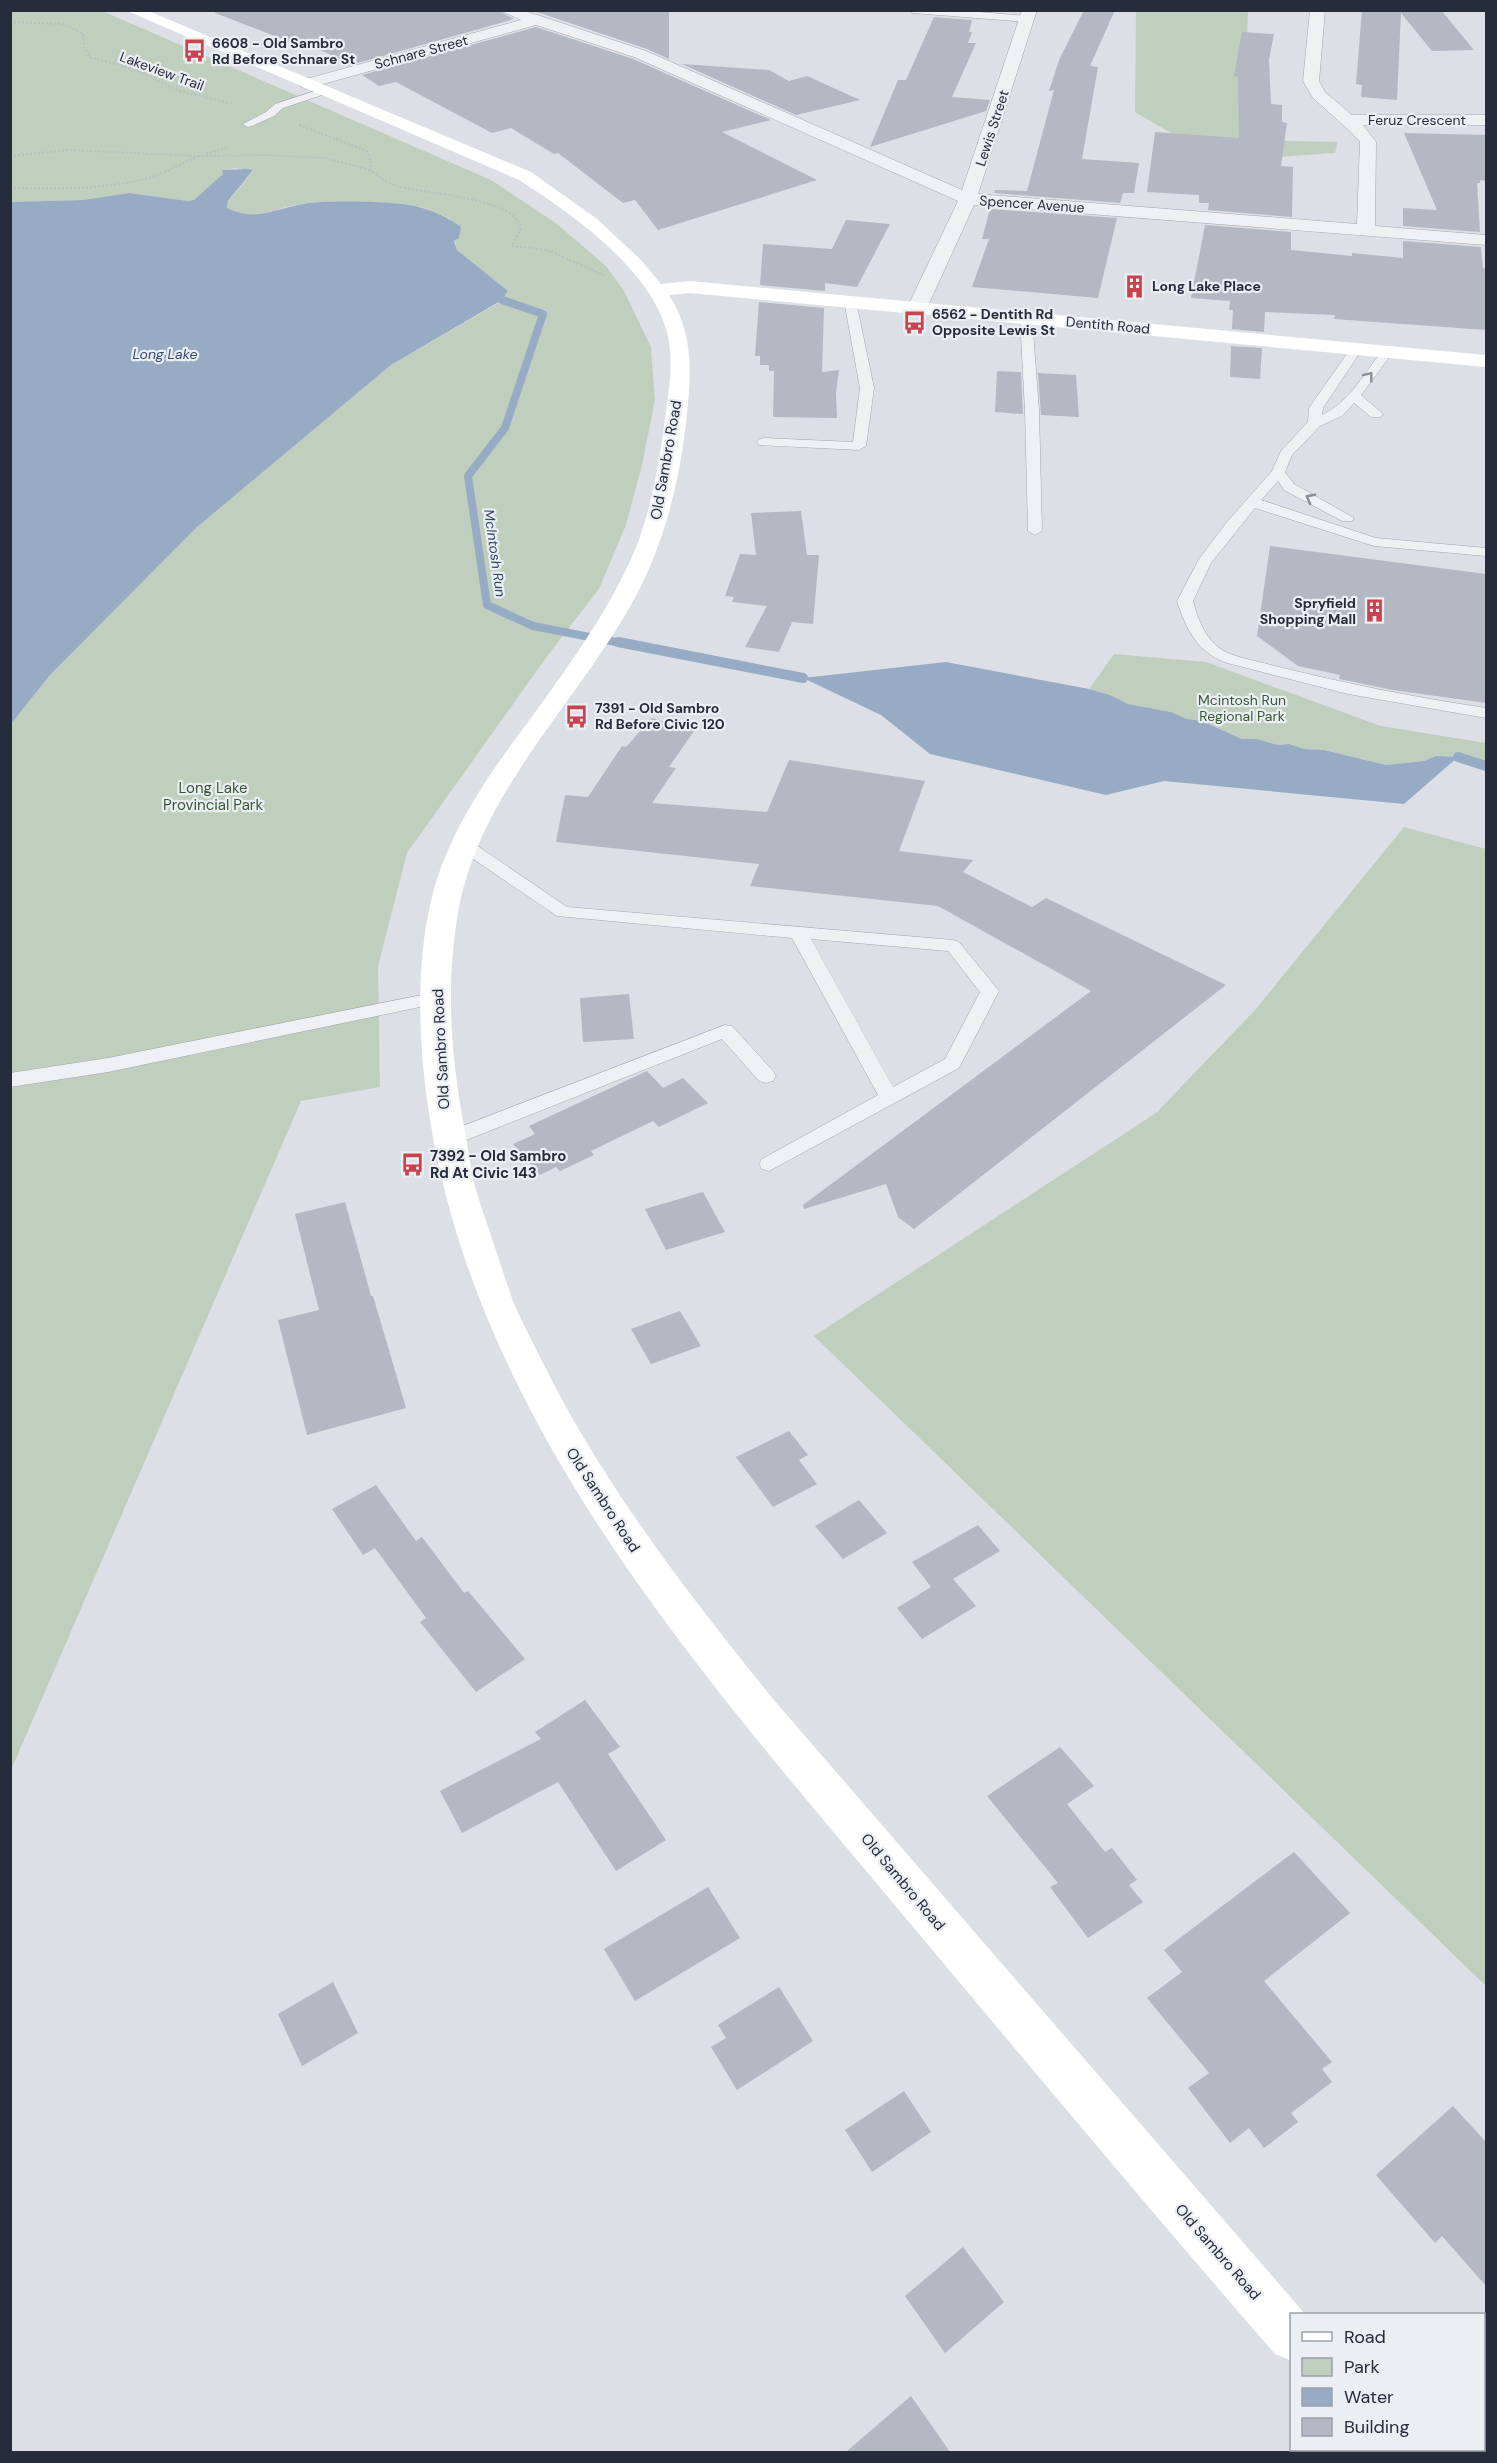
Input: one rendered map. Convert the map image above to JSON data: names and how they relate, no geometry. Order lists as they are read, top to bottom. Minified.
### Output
{"streets":{"main road":["Dentith Road","Old Sambro Road"],"street":["Schnare Street","Feruz Crescent","Lewis Street","Spencer Avenue"],"path":["Lakeview Trail"]},"crossings":[["Schnare Street","Spencer Avenue"],["Schnare Street","Old Sambro Road"],["Feruz Crescent","Spencer Avenue"],["Lewis Street","Spencer Avenue"],["Lewis Street","Dentith Road"],["Dentith Road","Old Sambro Road"]],"water":["Long Lake","McIntosh Run"],"parks":["Mcintosh Run Regional Park","Long Lake Provincial Park"],"places":{"bus stop":["6608 - Old Sambro Rd Before Schnare St","6562 - Dentith Rd Opposite Lewis St","7391 - Old Sambro Rd Before Civic 120","7392 - Old Sambro Rd At Civic 143"],"building":["Long Lake Place","Spryfield Shopping Mall"]},"legend":["Road","Park","Water","Building"]}
